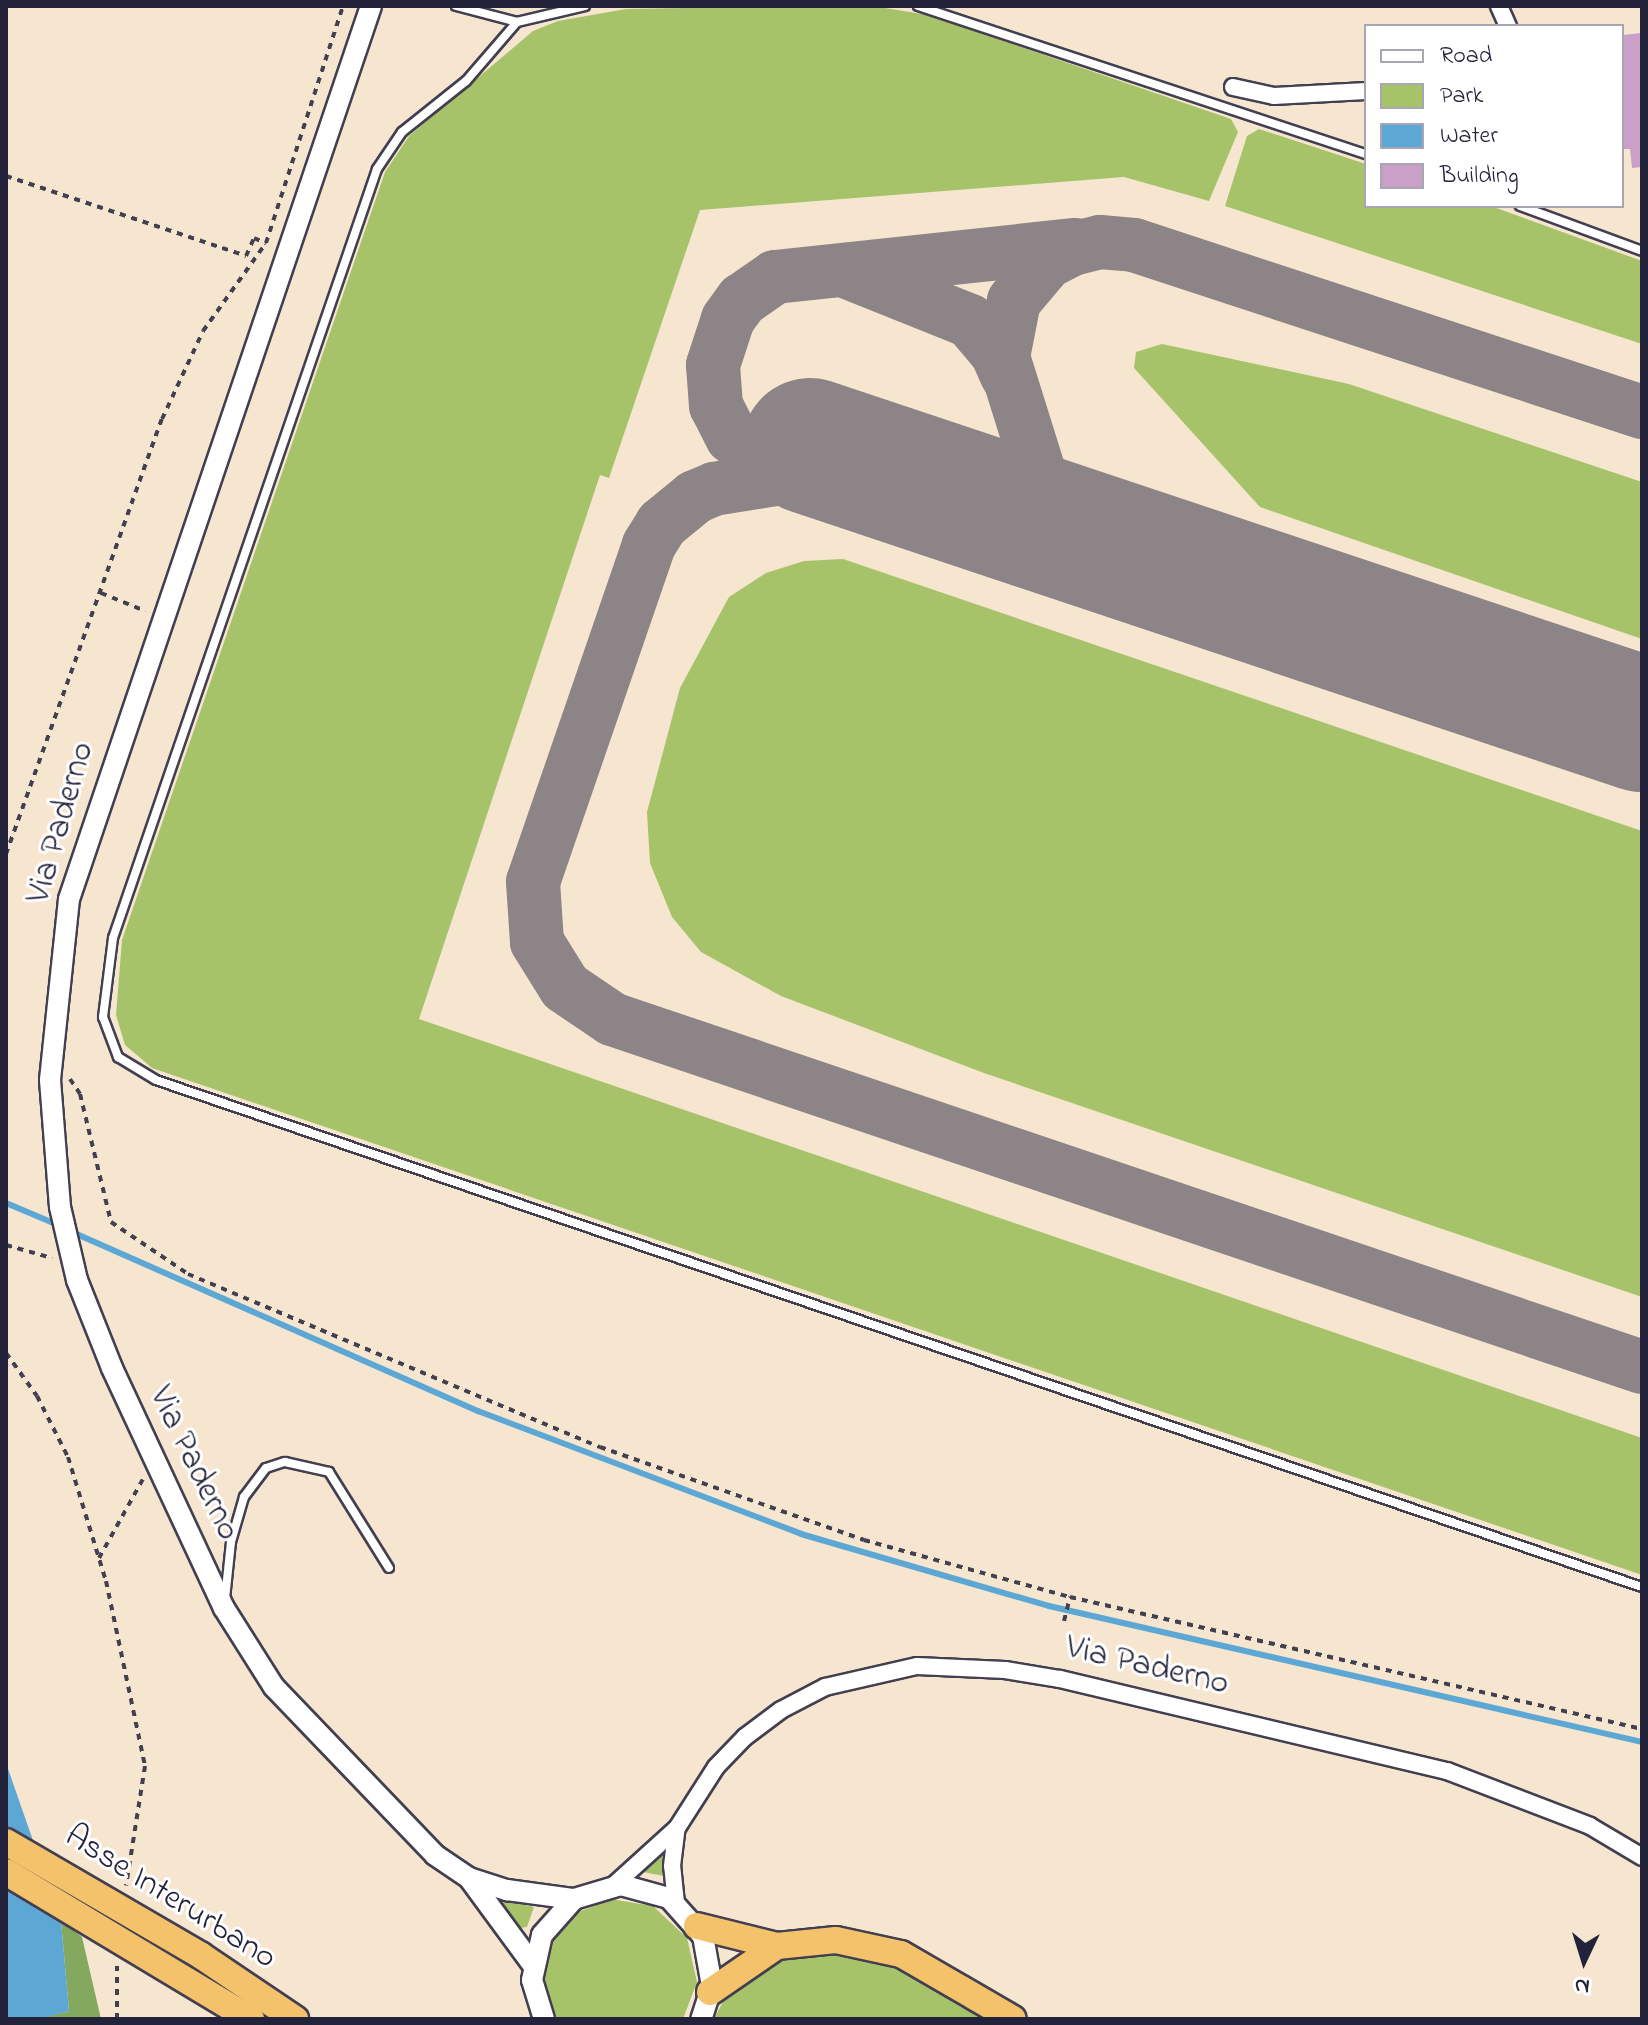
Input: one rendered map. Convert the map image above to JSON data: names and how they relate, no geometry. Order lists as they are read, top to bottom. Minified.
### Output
{"streets":{"highway":["Asse Interurbano"],"street":["Via Paderno"]},"legend":["Road","Park","Water","Building"],"north":"bottom"}
